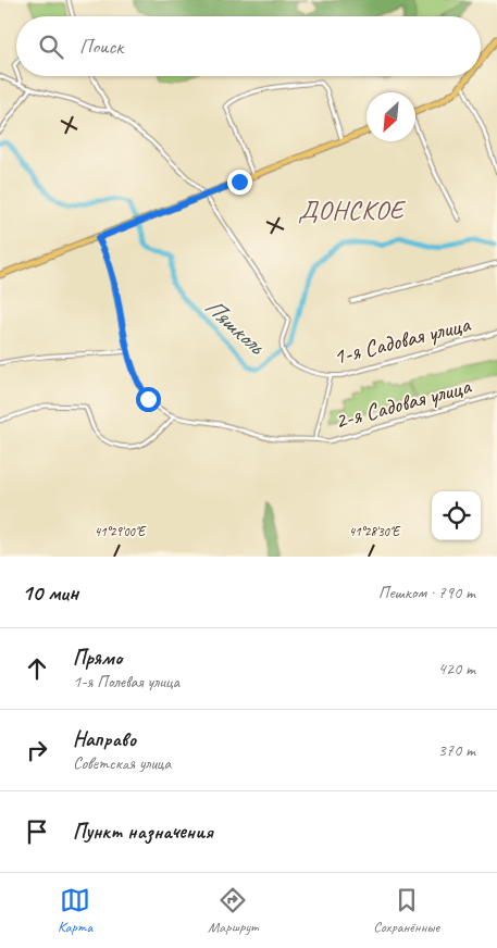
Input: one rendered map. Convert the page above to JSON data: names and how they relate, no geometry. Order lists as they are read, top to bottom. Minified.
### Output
{"streets":{"street":["1-я Садовая улица","2-я Садовая улица"]},"districts":["ДОНСКОЕ"],"water":["Пяшколь"],"north":"bottom left","page":{"search":"Поиск","heading":["10 мин","Пешком · 790 m"],"list":[["Прямо","1-я Полевая улица","420 m"],["Направо","Советская улица","370 m"],"Пункт назначения"],"nav":["Карта","Маршрут","Сохранённые"]},"coordinates":["41°29'00\"E","41°28'30\"E"]}
